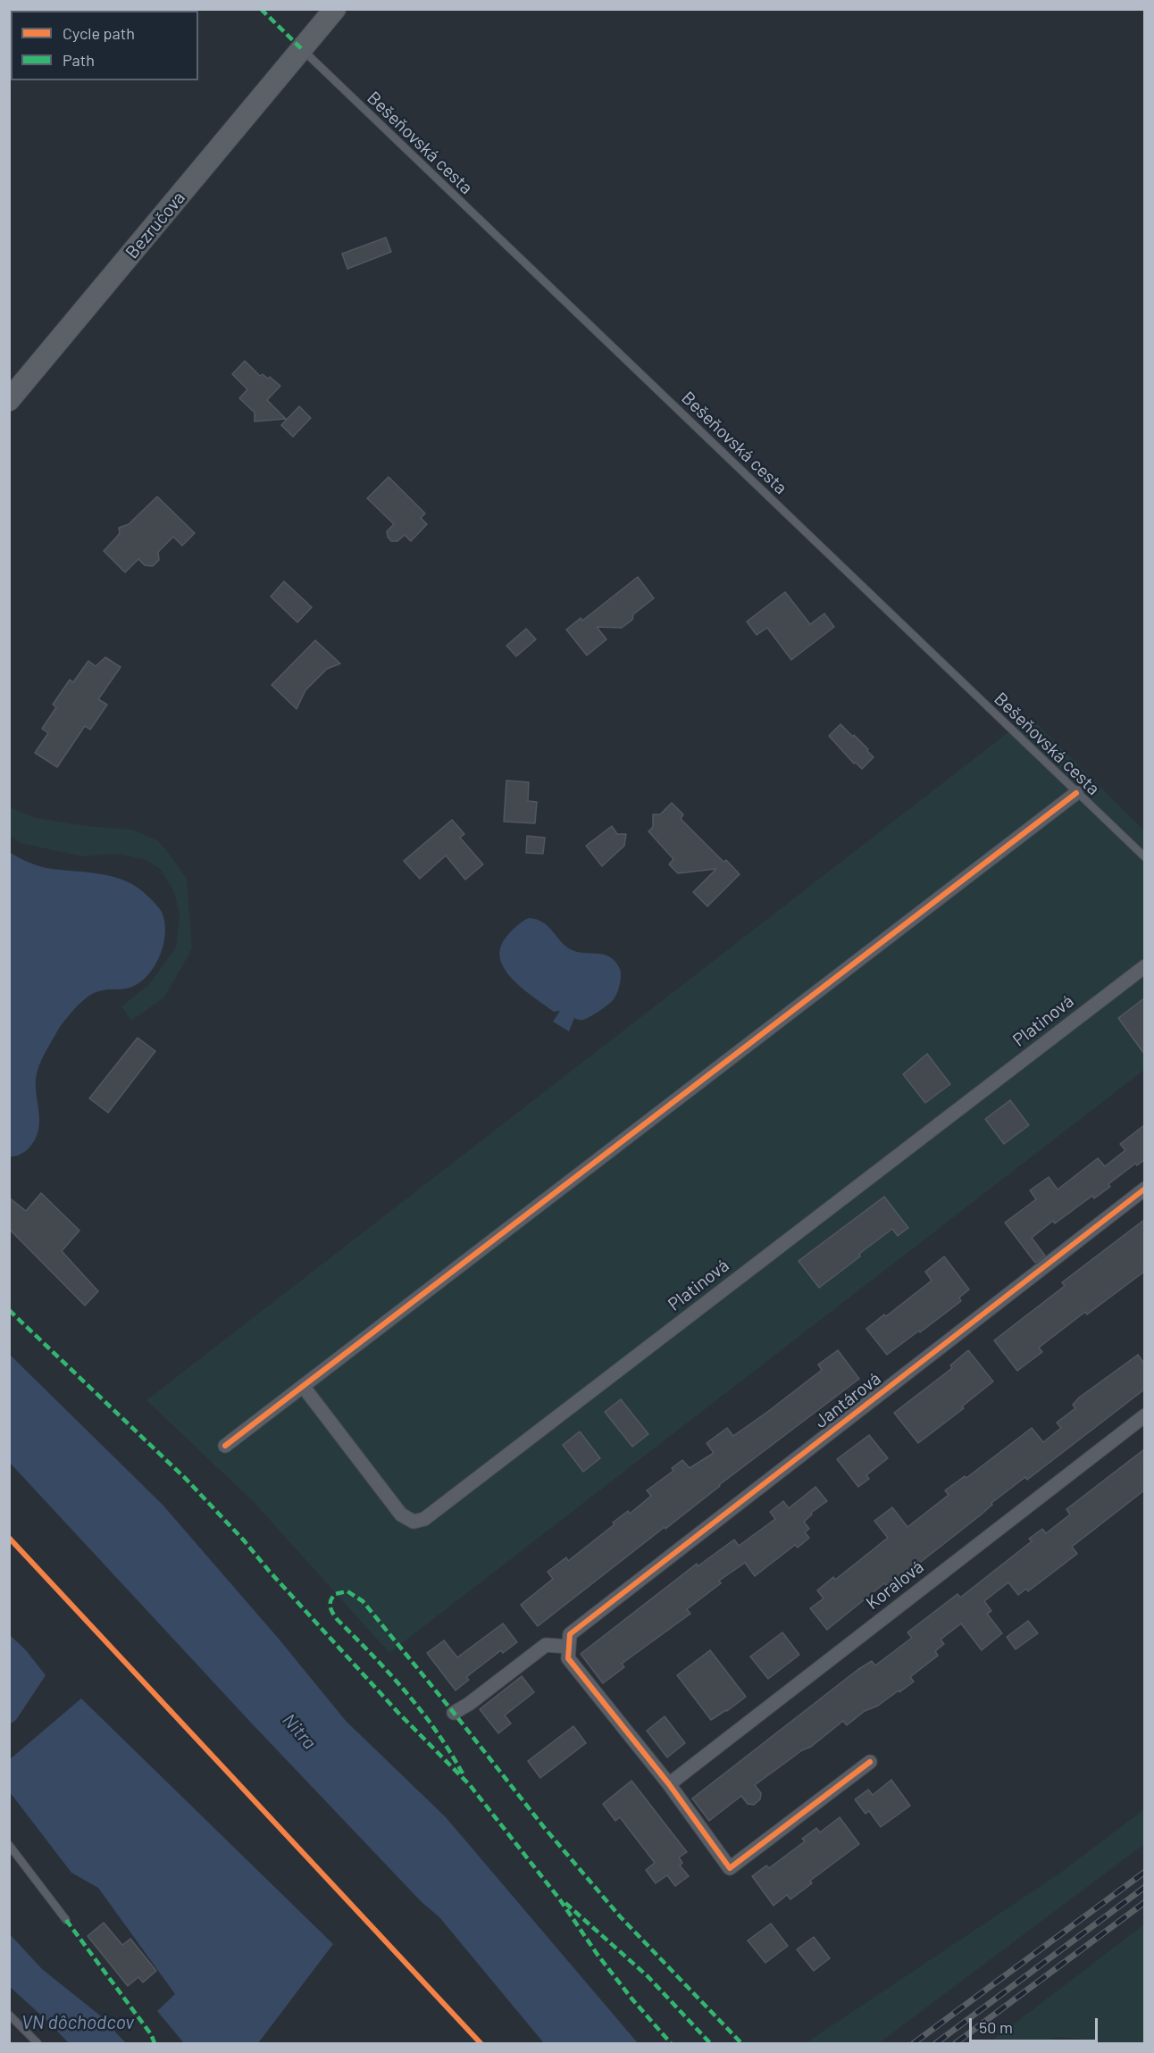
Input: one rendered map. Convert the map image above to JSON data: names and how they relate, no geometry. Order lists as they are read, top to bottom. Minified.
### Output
{"streets":{"main road":["Bezručova"],"street":["Platinová","Jantárová","Koralová"],"lane":["Bešeňovská cesta"]},"crossings":[["Bešeňovská cesta","Bezručova"]],"water":["Nitra","VN dôchodcov"],"legend":["Cycle path","Path"],"scale_bar":"50 m"}
